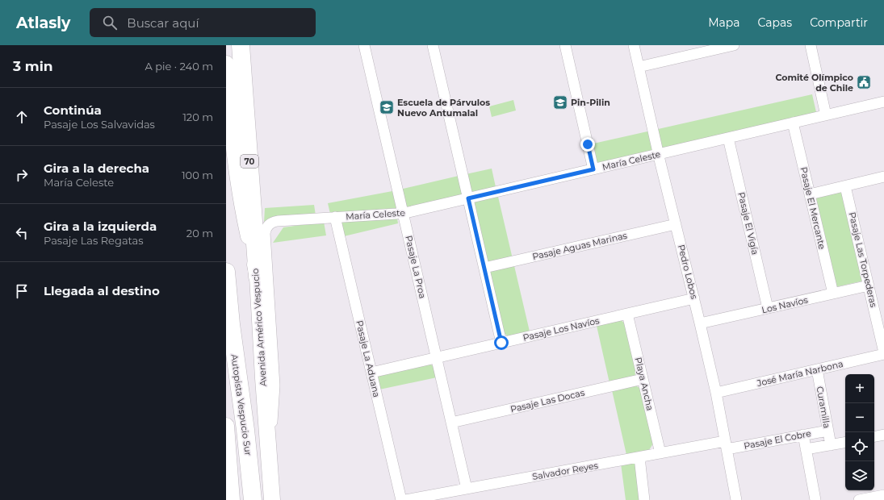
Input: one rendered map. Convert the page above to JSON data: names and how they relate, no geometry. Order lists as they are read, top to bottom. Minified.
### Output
{"streets":{"highway":["70","Autopista Vespucio Sur"],"main road":["Avenida Américo Vespucio"],"street":["María Celeste","Pasaje El Mercante","Pasaje El Vigía","Pasaje Aguas Marinas","Pasaje Las Torpederas","Pasaje La Proa","Pedro Lobos","Los Navíos","Pasaje Los Navíos","Pasaje La Aduana","José María Narbona","Playa Ancha","Pasaje Las Docas","Curamilla","Pasaje El Cobre","Salvador Reyes"]},"crossings":[["María Celeste","Pasaje El Mercante"],["María Celeste","Pasaje El Vigía"],["María Celeste","Pasaje La Proa"],["María Celeste","Pedro Lobos"],["María Celeste","Avenida Américo Vespucio"],["María Celeste","Pasaje La Aduana"],["70","Avenida Américo Vespucio"],["Pasaje El Mercante","Los Navíos"],["Pasaje El Vigía","Los Navíos"],["Pasaje Aguas Marinas","Pedro Lobos"],["Pasaje Las Torpederas","Los Navíos"],["Pasaje Las Torpederas","José María Narbona"],["Pasaje La Proa","Pasaje Los Navíos"],["Pasaje La Proa","Pasaje Las Docas"],["Pasaje La Proa","Salvador Reyes"],["Pedro Lobos","Los Navíos"],["Pedro Lobos","Pasaje Los Navíos"],["Pedro Lobos","José María Narbona"],["Pedro Lobos","Pasaje El Cobre"],["Pedro Lobos","Salvador Reyes"],["Pasaje Los Navíos","Pasaje La Aduana"],["Pasaje Los Navíos","Playa Ancha"],["José María Narbona","Curamilla"],["Playa Ancha","Pasaje Las Docas"],["Playa Ancha","Salvador Reyes"],["Curamilla","Pasaje El Cobre"],["Pasaje El Cobre","Salvador Reyes"]],"places":{"public building":["Comité Olímpico de Chile"],"school or university":["Pin-Pilin","Escuela de Párvulos Nuevo Antumalal"]},"page":{"header":"Atlasly","search":"Buscar aquí","nav":["Mapa","Capas","Compartir"],"heading":["3 min","A pie · 240 m"],"list":[["Continúa","Pasaje Los Salvavidas","120 m"],["Gira a la derecha","María Celeste","100 m"],["Gira a la izquierda","Pasaje Las Regatas","20 m"],"Llegada al destino"],"map_buttons":["+","−"]}}
